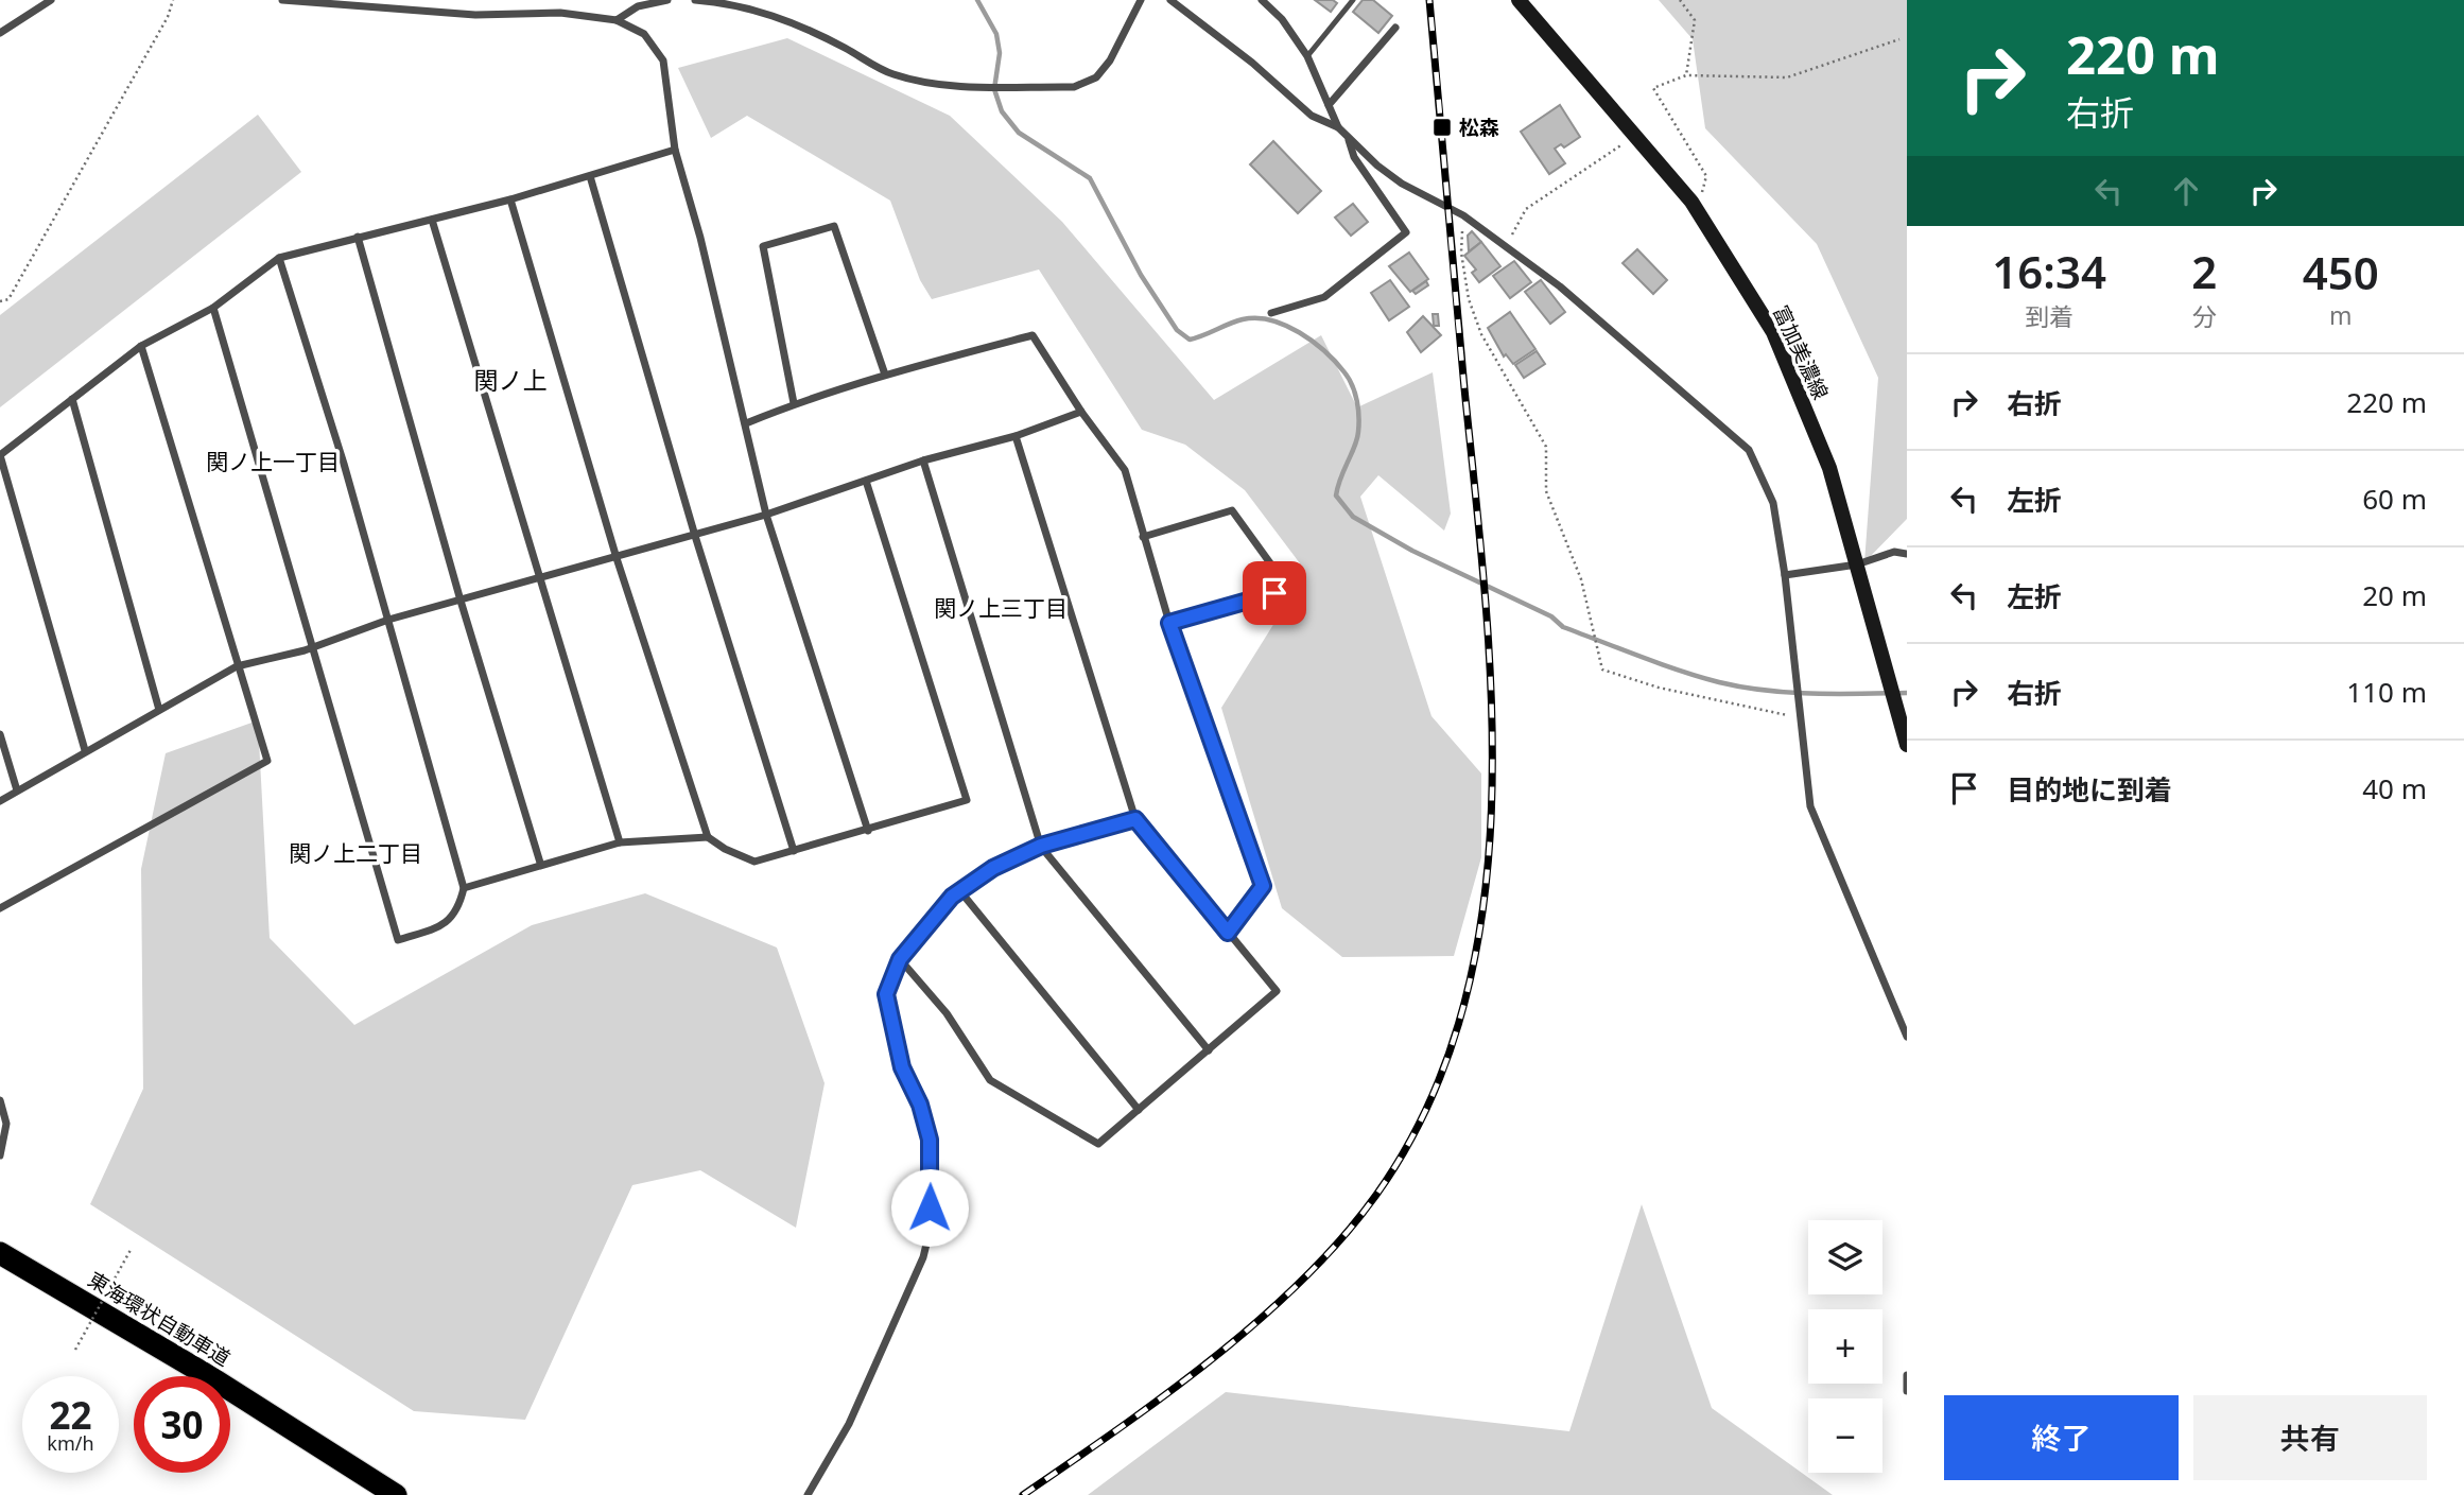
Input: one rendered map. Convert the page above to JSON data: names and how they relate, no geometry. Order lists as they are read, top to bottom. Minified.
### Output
{"streets":{"highway":["東海環状自動車道"],"main road":["富加美濃線"]},"districts":["関ノ上","関ノ上一丁目","関ノ上三丁目","関ノ上二丁目"],"places":{"transit":["松森"]},"page":{"turn":["220 m","右折"],"eta":["16:34","到着","2","分","450","m"],"list":[{"name":"右折","value":"220 m"},{"name":"左折","value":"60 m"},{"name":"左折","value":"20 m"},{"name":"右折","value":"110 m"},{"name":"目的地に到着","value":"40 m"}],"map_buttons":["+","−"],"speed":"22 km/h","limit":"30","buttons":["終了","共有"]}}
